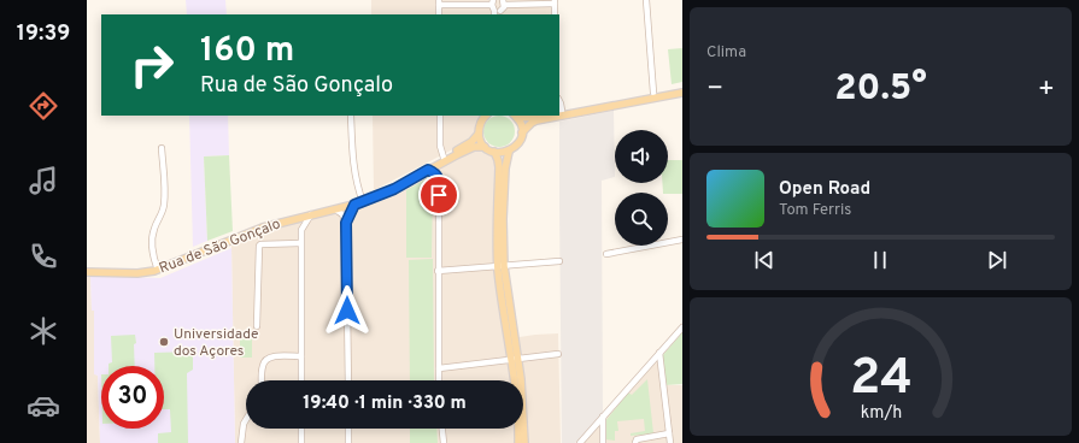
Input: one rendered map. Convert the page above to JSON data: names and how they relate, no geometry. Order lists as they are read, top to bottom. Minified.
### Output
{"streets":{"main road":["Rua de São Gonçalo"]},"places":["Universidade dos Açores"],"page":{"tabs":"19:39","tile":"Clima","turn":["160 m","Rua de São Gonçalo"],"heat":["−","20.5°","+"],"song":["Open Road","Tom Ferris"],"limit":"30","trip":"19:40 · 1 min · 330 m","gauge":["24","km/h"]}}
